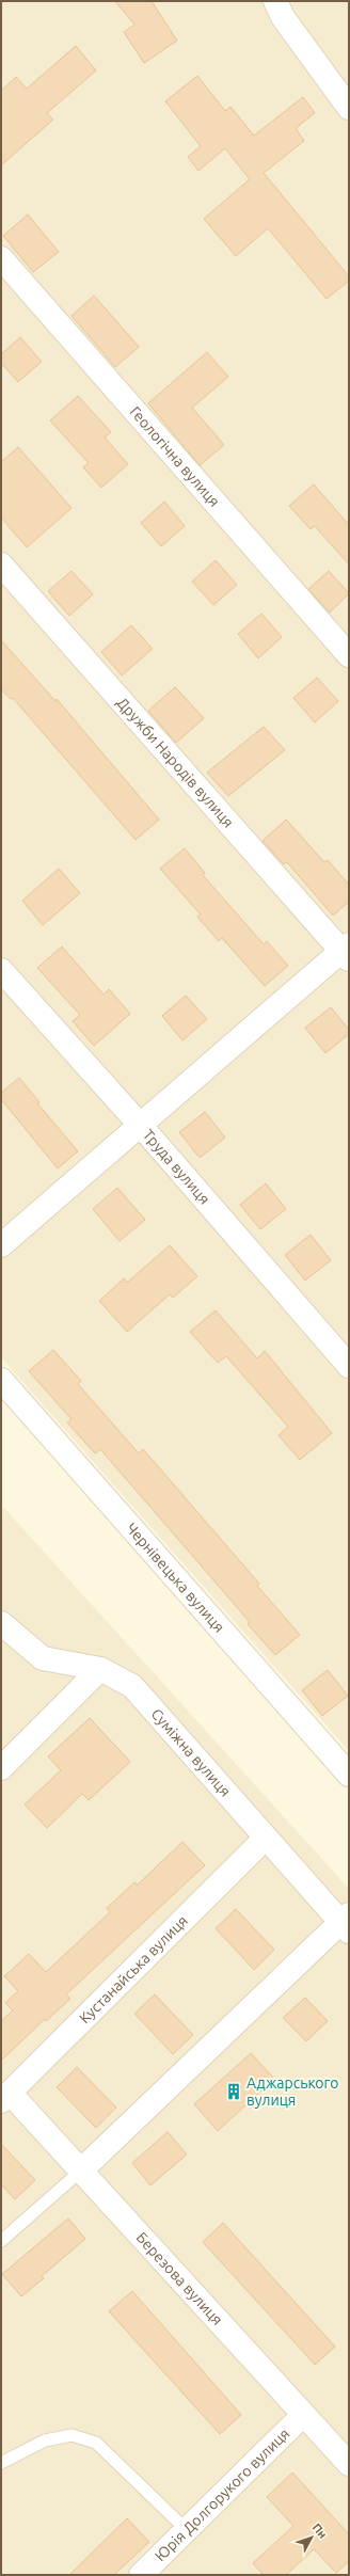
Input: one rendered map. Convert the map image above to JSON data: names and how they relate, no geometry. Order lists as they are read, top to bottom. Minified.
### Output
{"streets":{"street":["Геологічна вулиця","Дружби Народів вулиця","Труда вулиця","Чернівецька вулиця","Суміжна вулиця","Кустанайська вулиця","Березова вулиця","Юрія Долгорукого вулиця"]},"crossings":[["Суміжна вулиця","Кустанайська вулиця"],["Кустанайська вулиця","Березова вулиця"],["Березова вулиця","Юрія Долгорукого вулиця"]],"places":{"building":["Аджарського вулиця"]},"north":"top right"}
